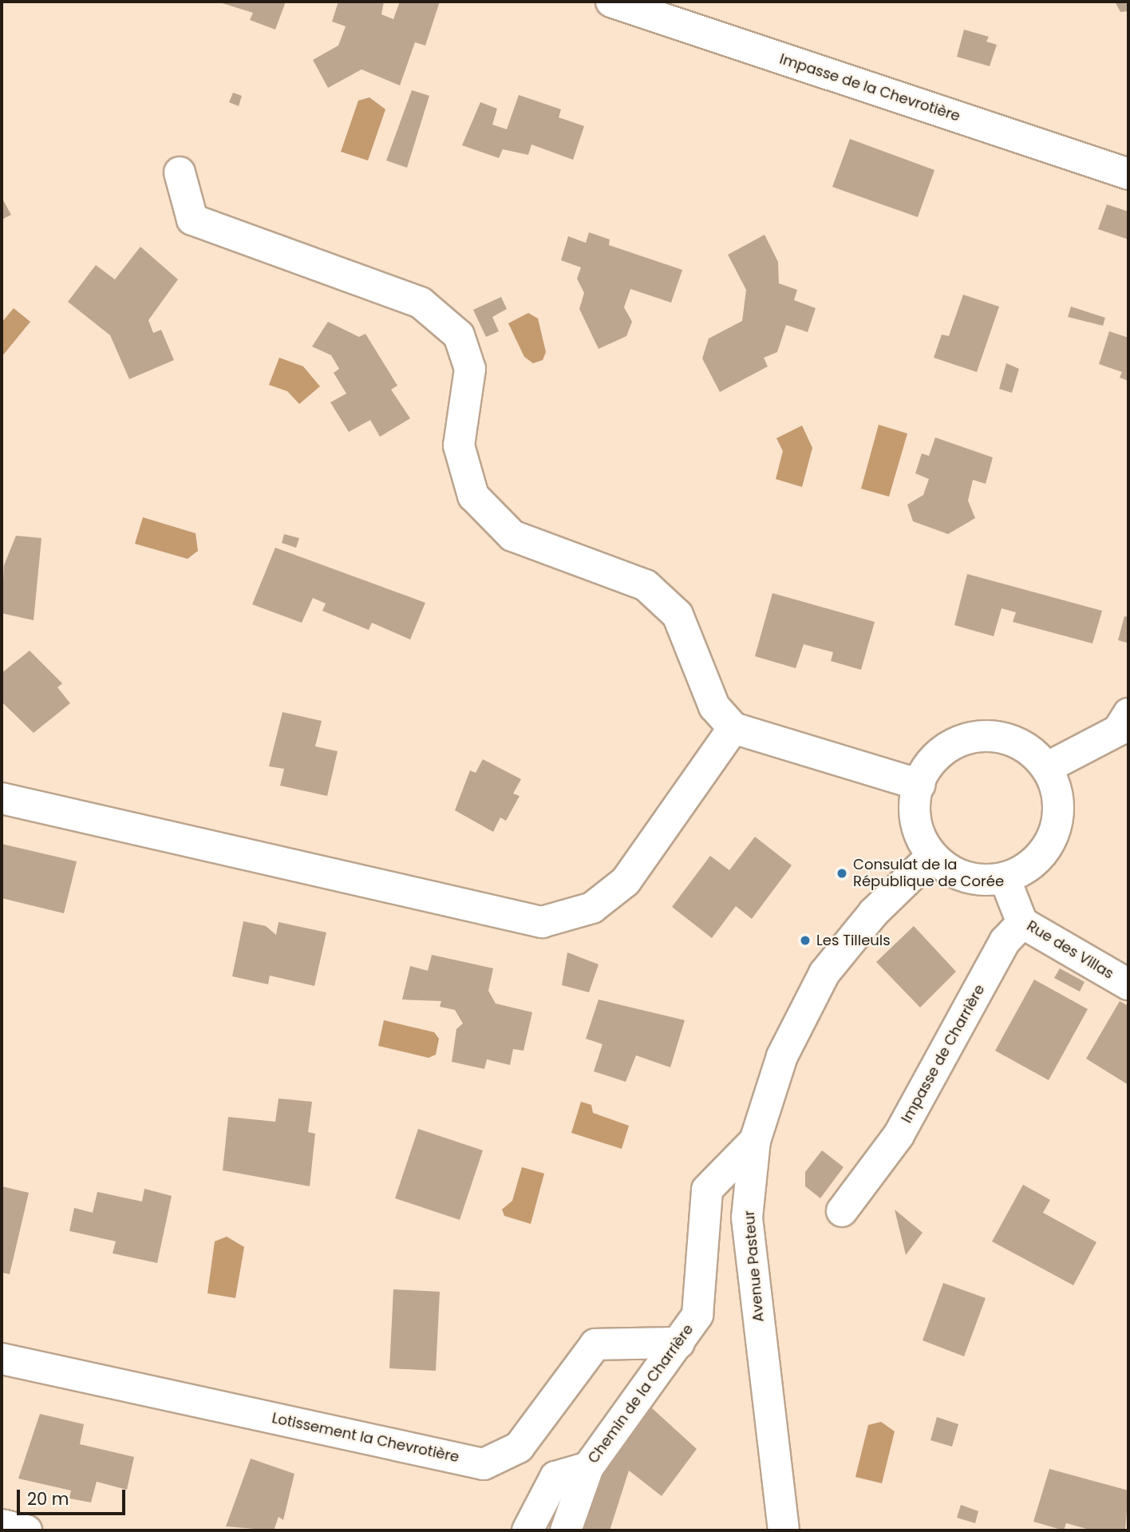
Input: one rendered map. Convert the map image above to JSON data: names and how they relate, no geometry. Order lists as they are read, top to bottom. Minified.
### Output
{"streets":{"street":["Impasse de la Chevrotière","Rue des Villas","Impasse de Charrière","Avenue Pasteur","Chemin de la Charrière","Lotissement la Chevrotière"]},"crossings":[["Rue des Villas","Impasse de Charrière"],["Rue des Villas","Avenue Pasteur"],["Avenue Pasteur","Chemin de la Charrière"],["Chemin de la Charrière","Lotissement la Chevrotière"]],"places":["Consulat de la République de Corée","Les Tilleuls"],"scale_bar":"20 m"}
